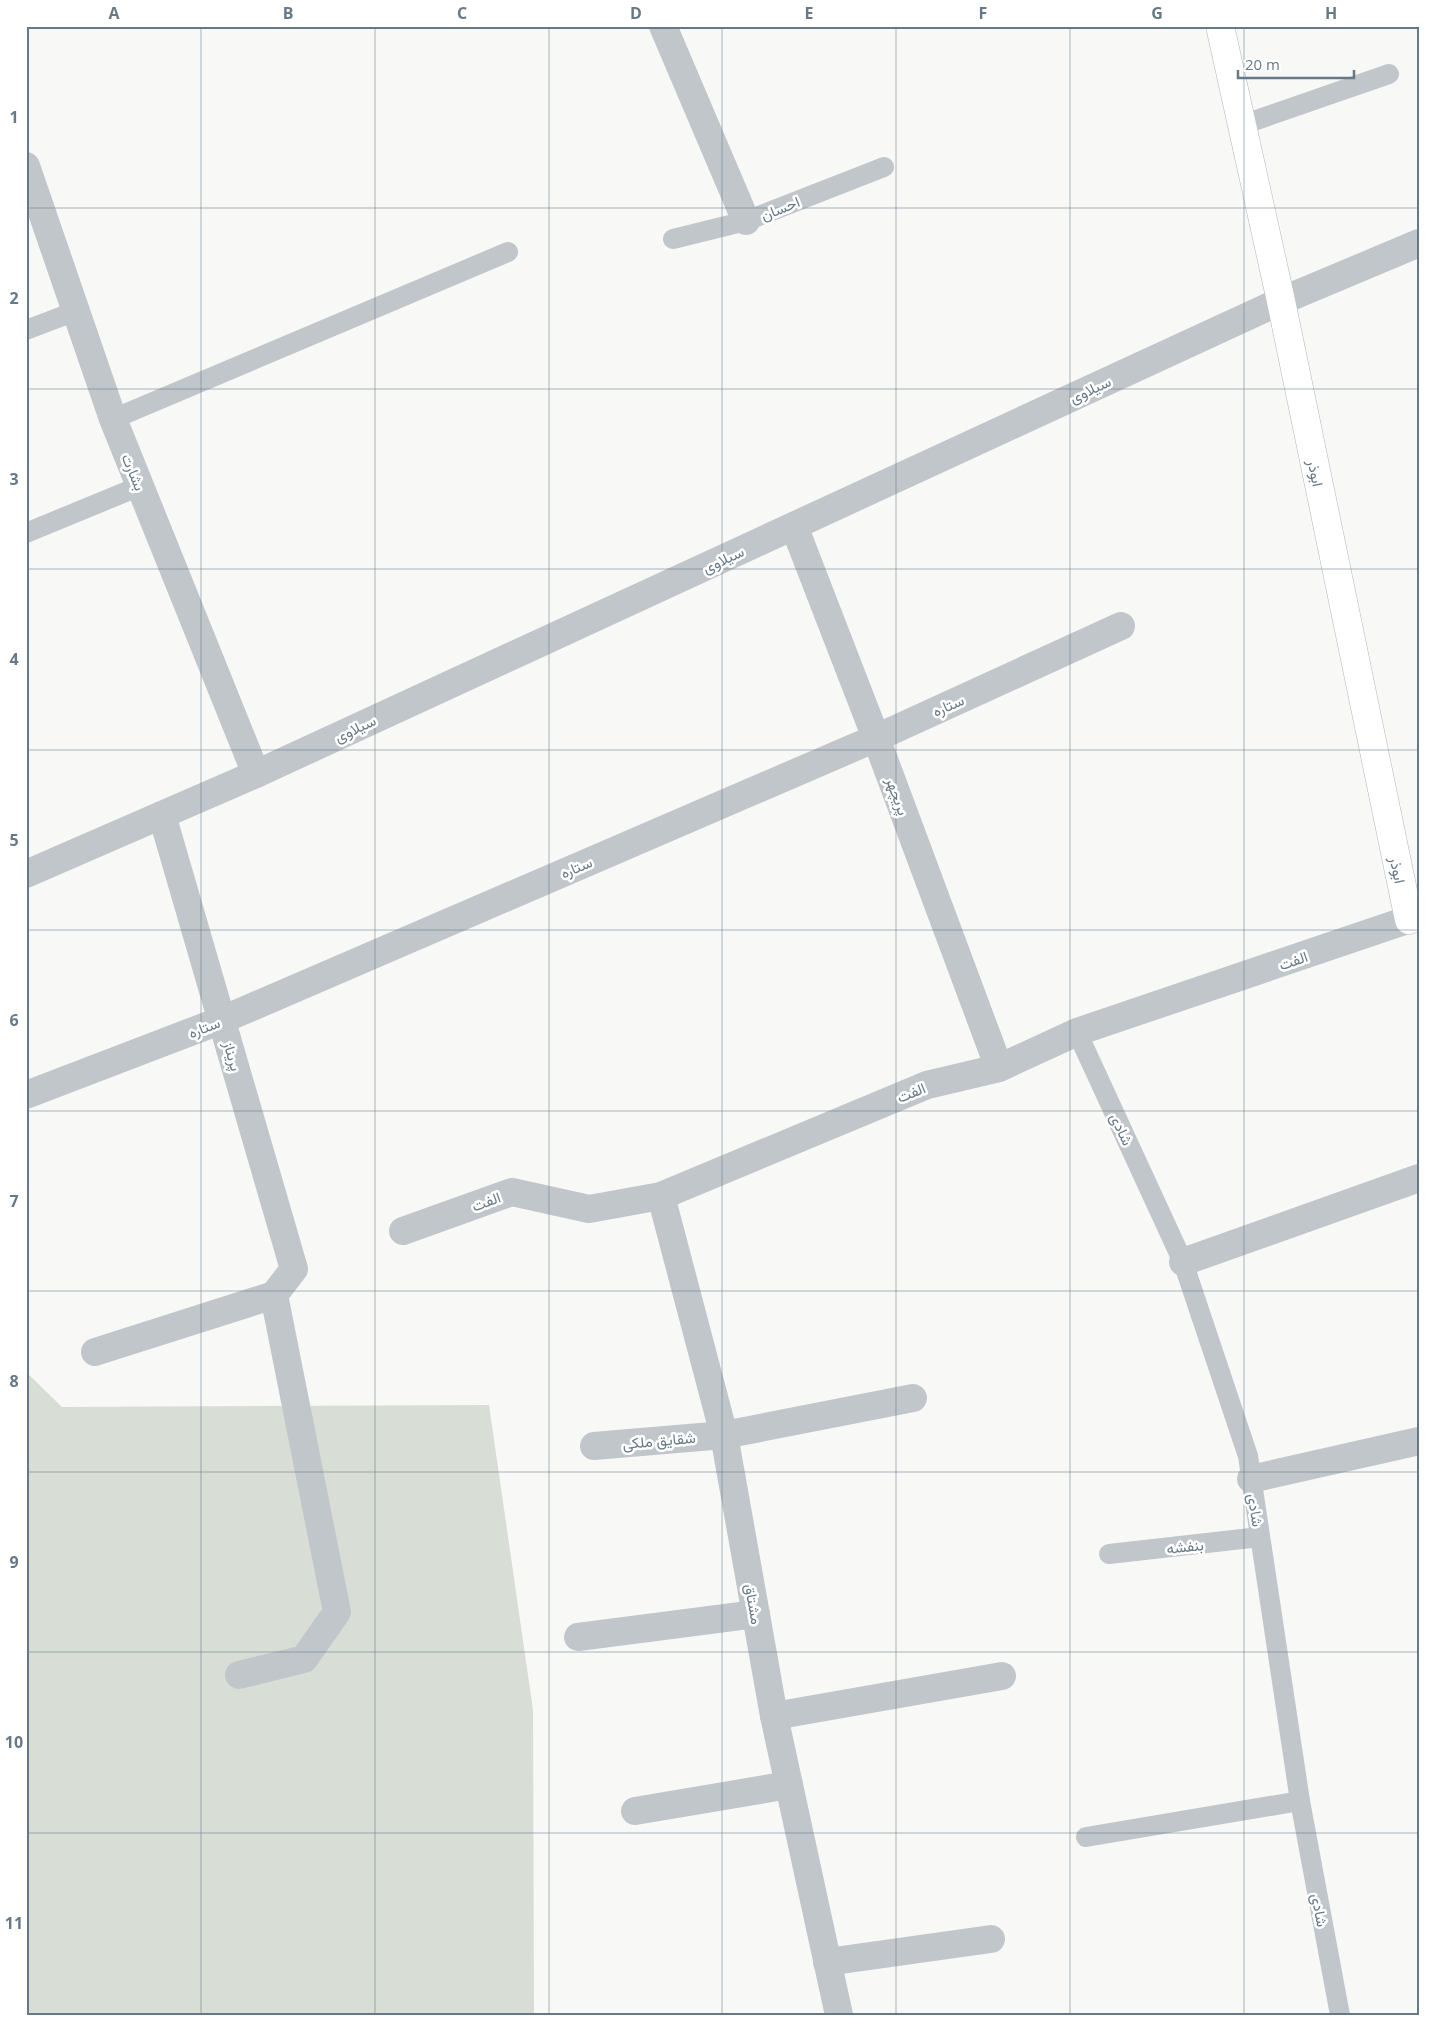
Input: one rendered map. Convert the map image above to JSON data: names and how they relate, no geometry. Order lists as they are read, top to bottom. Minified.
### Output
{"streets":{"street":["سیلاوی","بشارت","ابوذر","ستاره","پریچهر","الفت","پریناز","شقایق ملکی","مشتاق"],"lane":["احسان","شادی","بنفشه"]},"crossings":[["سیلاوی","بشارت"],["سیلاوی","ابوذر"],["سیلاوی","پریچهر"],["سیلاوی","پریناز"],["ابوذر","الفت"],["ستاره","پریچهر"],["ستاره","پریناز"],["پریچهر","الفت"],["الفت","شادی"],["الفت","مشتاق"],["شادی","بنفشه"],["شقایق ملکی","مشتاق"]],"scale_bar":"20 m","grid":{"columns":["A","B","C","D","E","F","G","H"],"rows":["1","2","3","4","5","6","7","8","9","10","11"]}}
